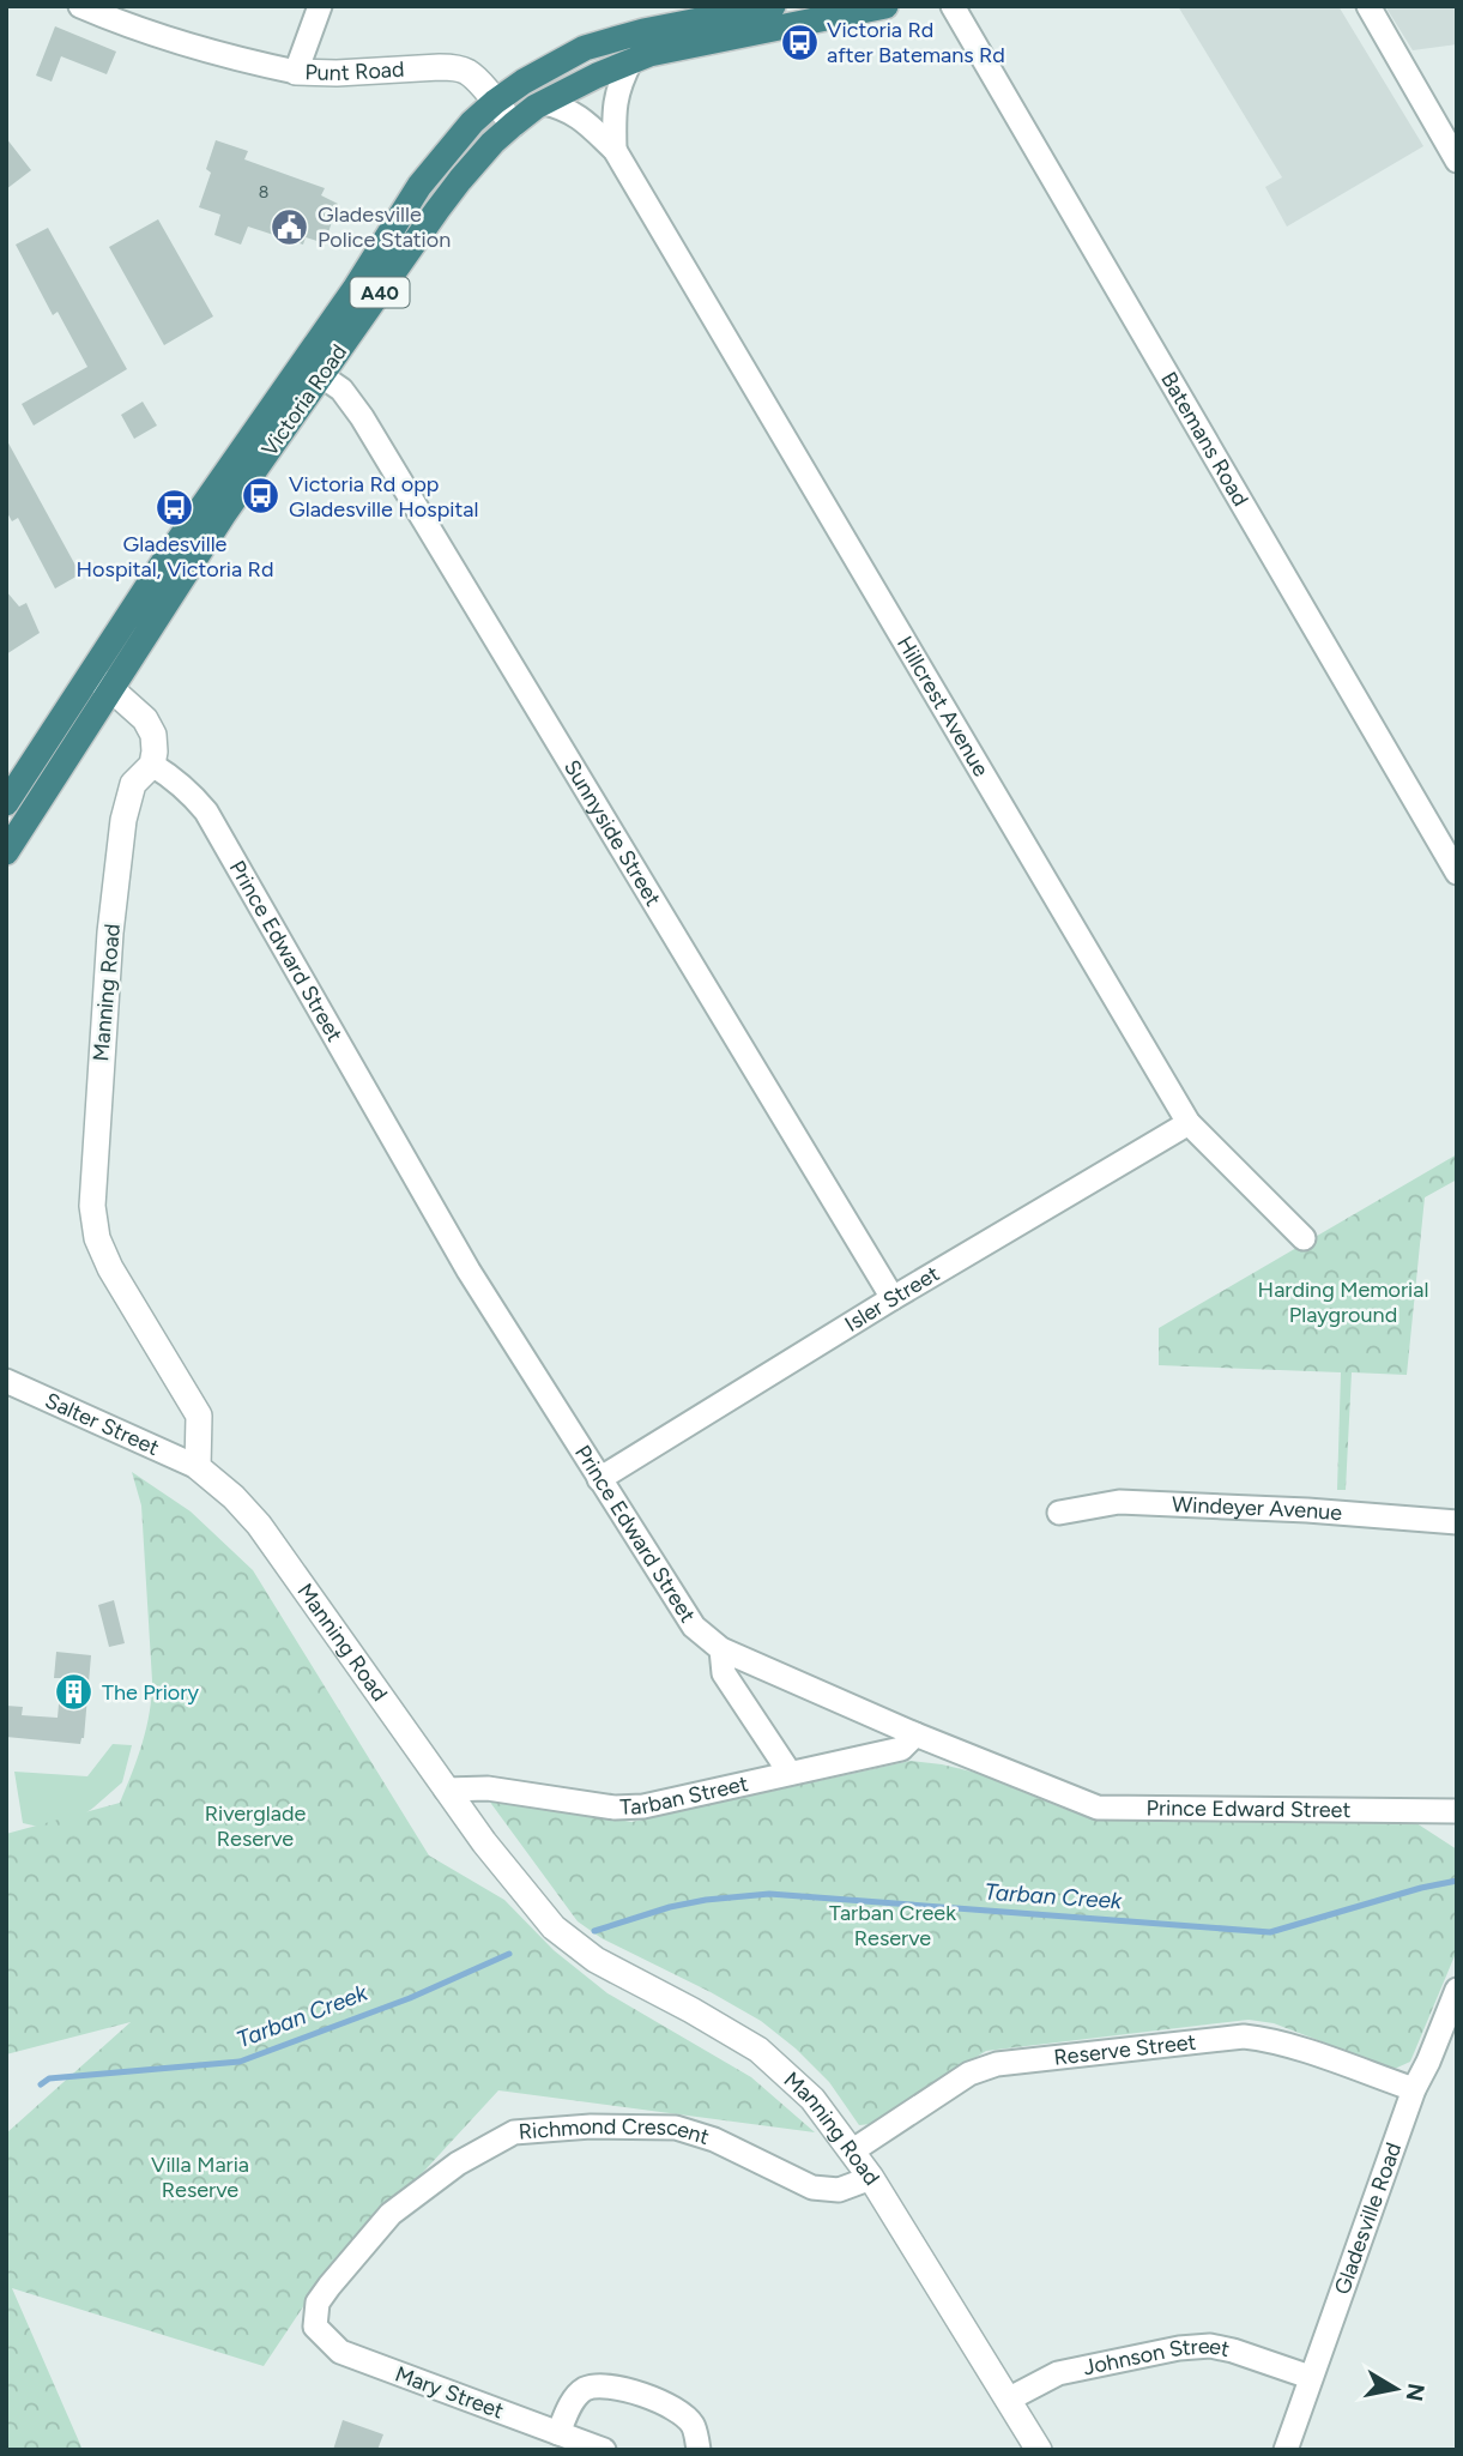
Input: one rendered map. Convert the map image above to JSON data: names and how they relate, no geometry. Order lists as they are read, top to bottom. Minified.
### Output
{"streets":{"highway":["A40","Victoria Road"],"street":["Punt Road","Batemans Road","Hillcrest Avenue","Sunnyside Street","Prince Edward Street","Manning Road","Isler Street","Salter Street","Windeyer Avenue","Tarban Street","Reserve Street","Richmond Crescent","Gladesville Road","Johnson Street","Mary Street"]},"crossings":[["Punt Road","Victoria Road"],["Victoria Road","Sunnyside Street"],["Hillcrest Avenue","Isler Street"],["Sunnyside Street","Isler Street"],["Prince Edward Street","Manning Road"],["Prince Edward Street","Isler Street"],["Prince Edward Street","Tarban Street"],["Manning Road","Salter Street"],["Manning Road","Tarban Street"],["Manning Road","Reserve Street"],["Manning Road","Richmond Crescent"],["Manning Road","Johnson Street"],["Reserve Street","Gladesville Road"],["Richmond Crescent","Mary Street"],["Gladesville Road","Johnson Street"]],"water":["Tarban Creek"],"parks":["Harding Memorial Playground","Riverglade Reserve","Tarban Creek Reserve","Villa Maria Reserve"],"places":{"bus stop":["Victoria Rd after Batemans Rd","Victoria Rd opp Gladesville Hospital","Gladesville Hospital, Victoria Rd"],"public building":["Gladesville Police Station"],"building":["The Priory"]},"house_numbers":["8"],"north":"right"}
